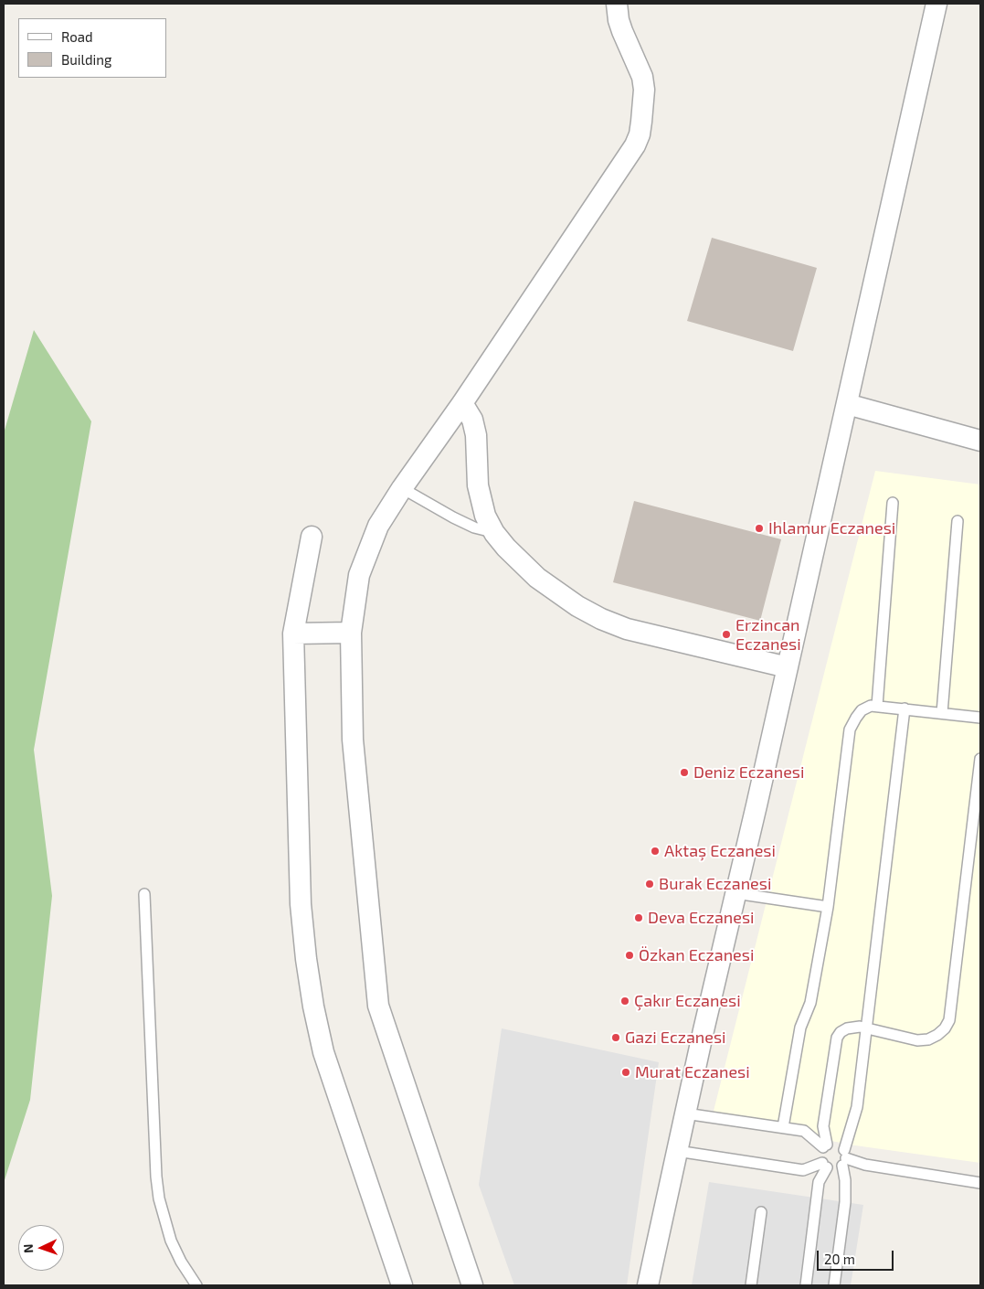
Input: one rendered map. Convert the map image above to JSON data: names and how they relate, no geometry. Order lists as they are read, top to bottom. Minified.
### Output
{"places":["Ihlamur Eczanesi","Erzincan Eczanesi","Deniz Eczanesi","Aktaş Eczanesi","Burak Eczanesi","Deva Eczanesi","Özkan Eczanesi","Çakır Eczanesi","Gazi Eczanesi","Murat Eczanesi"],"legend":["Road","Building"],"scale_bar":"20 m","north":"left"}
